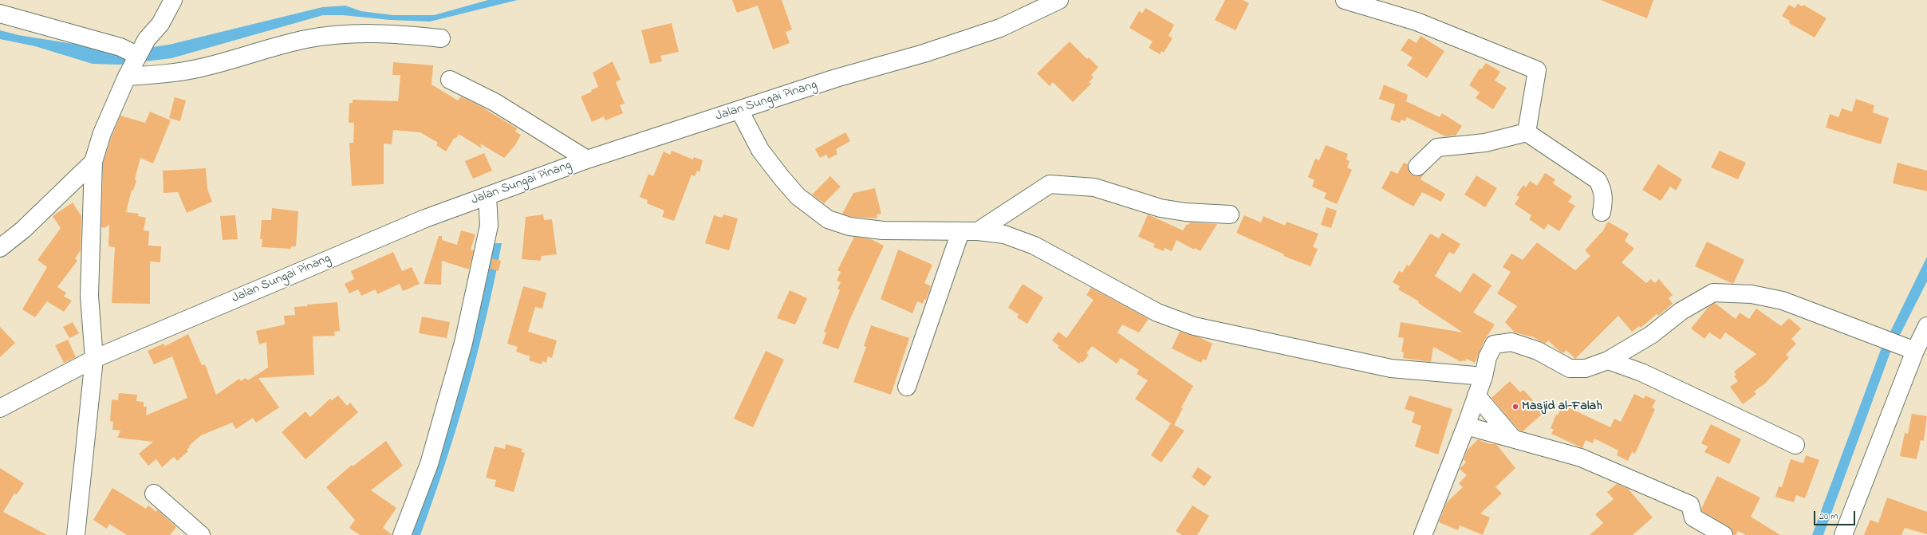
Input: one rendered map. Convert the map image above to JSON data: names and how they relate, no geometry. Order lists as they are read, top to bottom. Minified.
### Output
{"streets":{"street":["Jalan Sungai Pinang"]},"places":["Masjid al-Falah"],"scale_bar":"20 m"}
